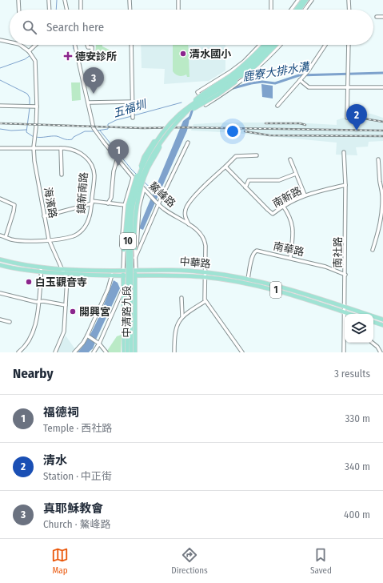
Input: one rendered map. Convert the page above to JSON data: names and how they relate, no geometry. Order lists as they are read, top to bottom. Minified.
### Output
{"streets":{"main road":["10","中華路","1","中清路九段"],"street":["鎮新南路","鰲峰路","南新路","海濱路","南華路","南社路"]},"crossings":[["鎮新南路","海濱路"],["鰲峰路","中華路"],["南新路","南社路"],["海濱路","中華路"],["南華路","南社路"],["南華路","中華路"],["南社路","中華路"],["中華路","中清路九段"]],"water":["鹿寮大排水溝","五福圳"],"places":{"other":["清水國小","白玉觀音寺","開興宮"],"health":["德安診所"]},"page":{"search":"Search here","pins":["3","2","1"],"heading":["Nearby","3 results"],"list":[{"mark":"1","name":"福德祠","note":"Temple · 西社路","value":"330 m"},{"mark":"2","name":"清水","note":"Station · 中正街","value":"340 m"},{"mark":"3","name":"真耶穌教會","note":"Church · 鰲峰路","value":"400 m"}],"nav":["Map","Directions","Saved"]}}
